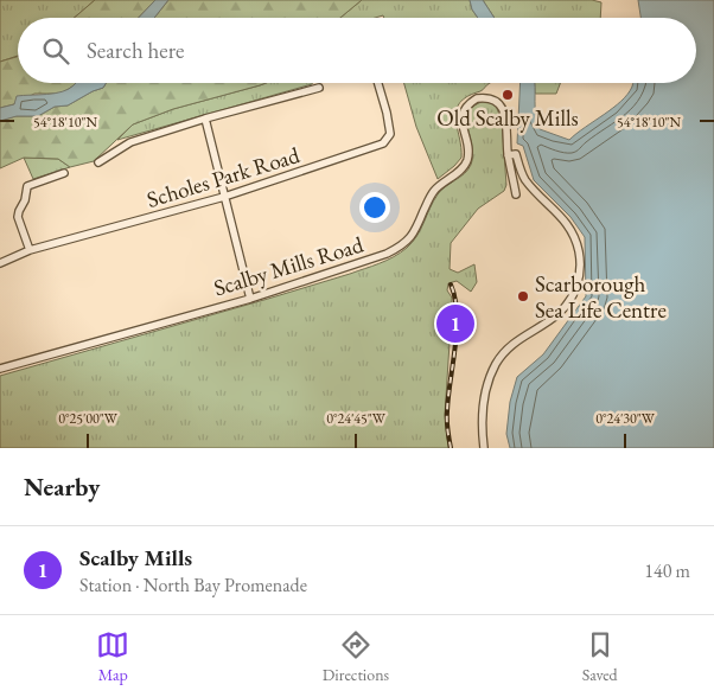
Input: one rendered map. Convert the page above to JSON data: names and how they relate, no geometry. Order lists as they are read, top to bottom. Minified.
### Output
{"streets":{"street":["Scholes Park Road","Scalby Mills Road"]},"places":["Old Scalby Mills","Scarborough Sea Life Centre"],"page":{"search":"Search here","pins":"1","heading":"Nearby","list":[{"mark":"1","name":"Scalby Mills","note":"Station · North Bay Promenade","value":"140 m"}],"nav":["Map","Directions","Saved"]},"coordinates":["54°18'10\"N","0°25'00\"W","0°24'45\"W","0°24'30\"W"]}
